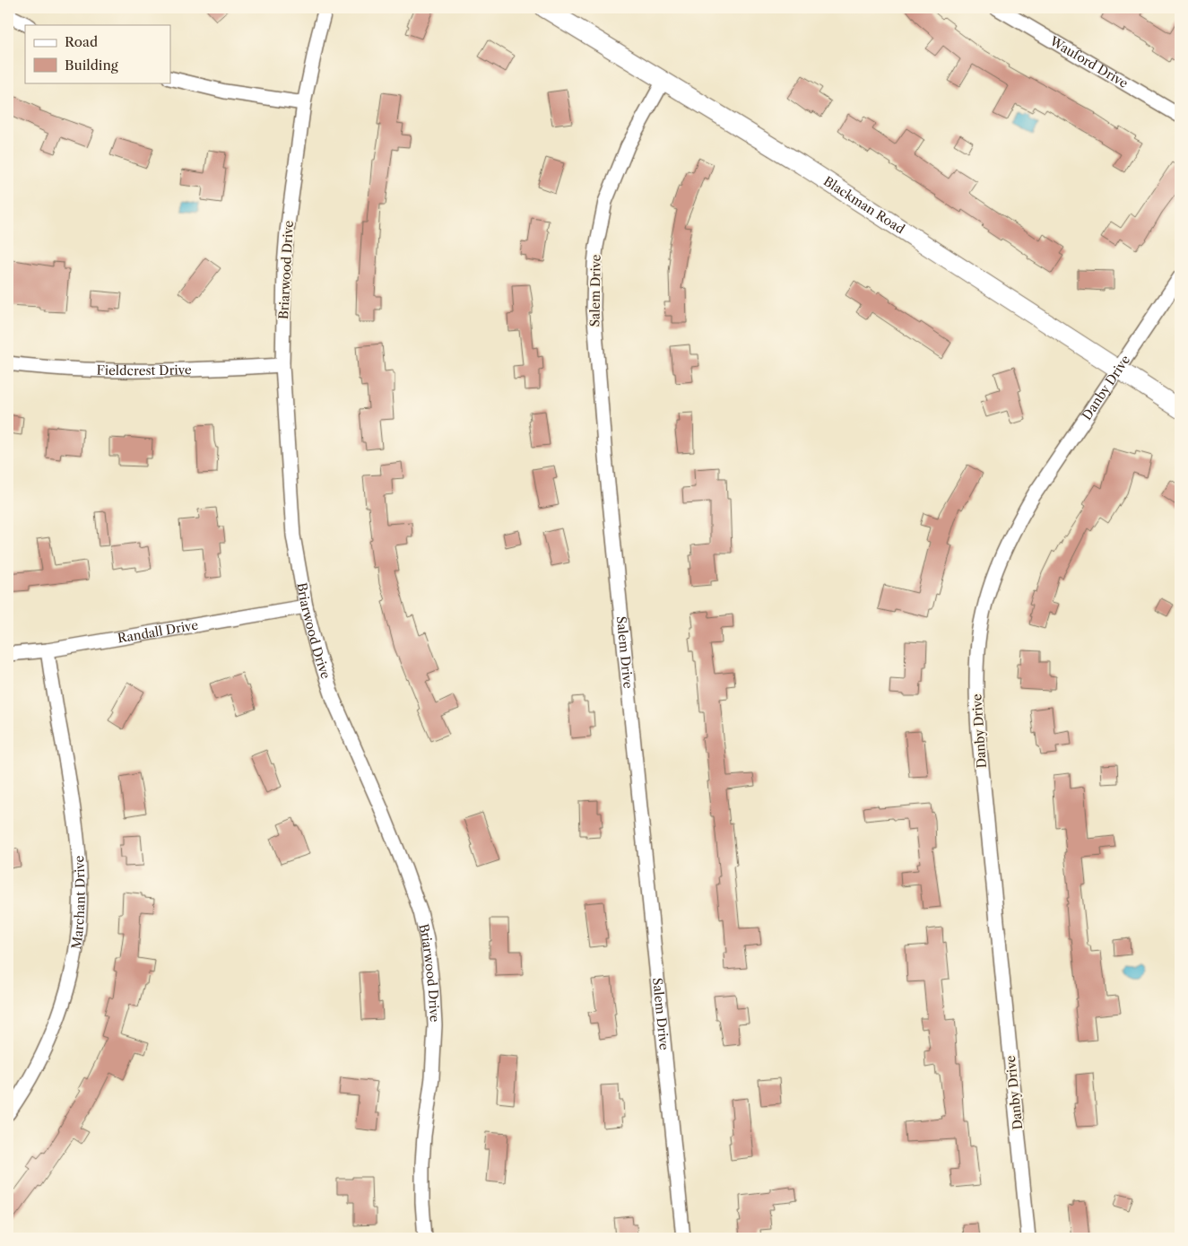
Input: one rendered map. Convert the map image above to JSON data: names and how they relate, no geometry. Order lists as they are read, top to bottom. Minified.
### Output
{"streets":{"street":["Wauford Drive","Blackman Road","Briarwood Drive","Salem Drive","Fieldcrest Drive","Danby Drive","Randall Drive","Marchant Drive"]},"crossings":[["Blackman Road","Salem Drive"],["Blackman Road","Danby Drive"],["Briarwood Drive","Fieldcrest Drive"],["Briarwood Drive","Randall Drive"],["Randall Drive","Marchant Drive"]],"legend":["Road","Building"]}
